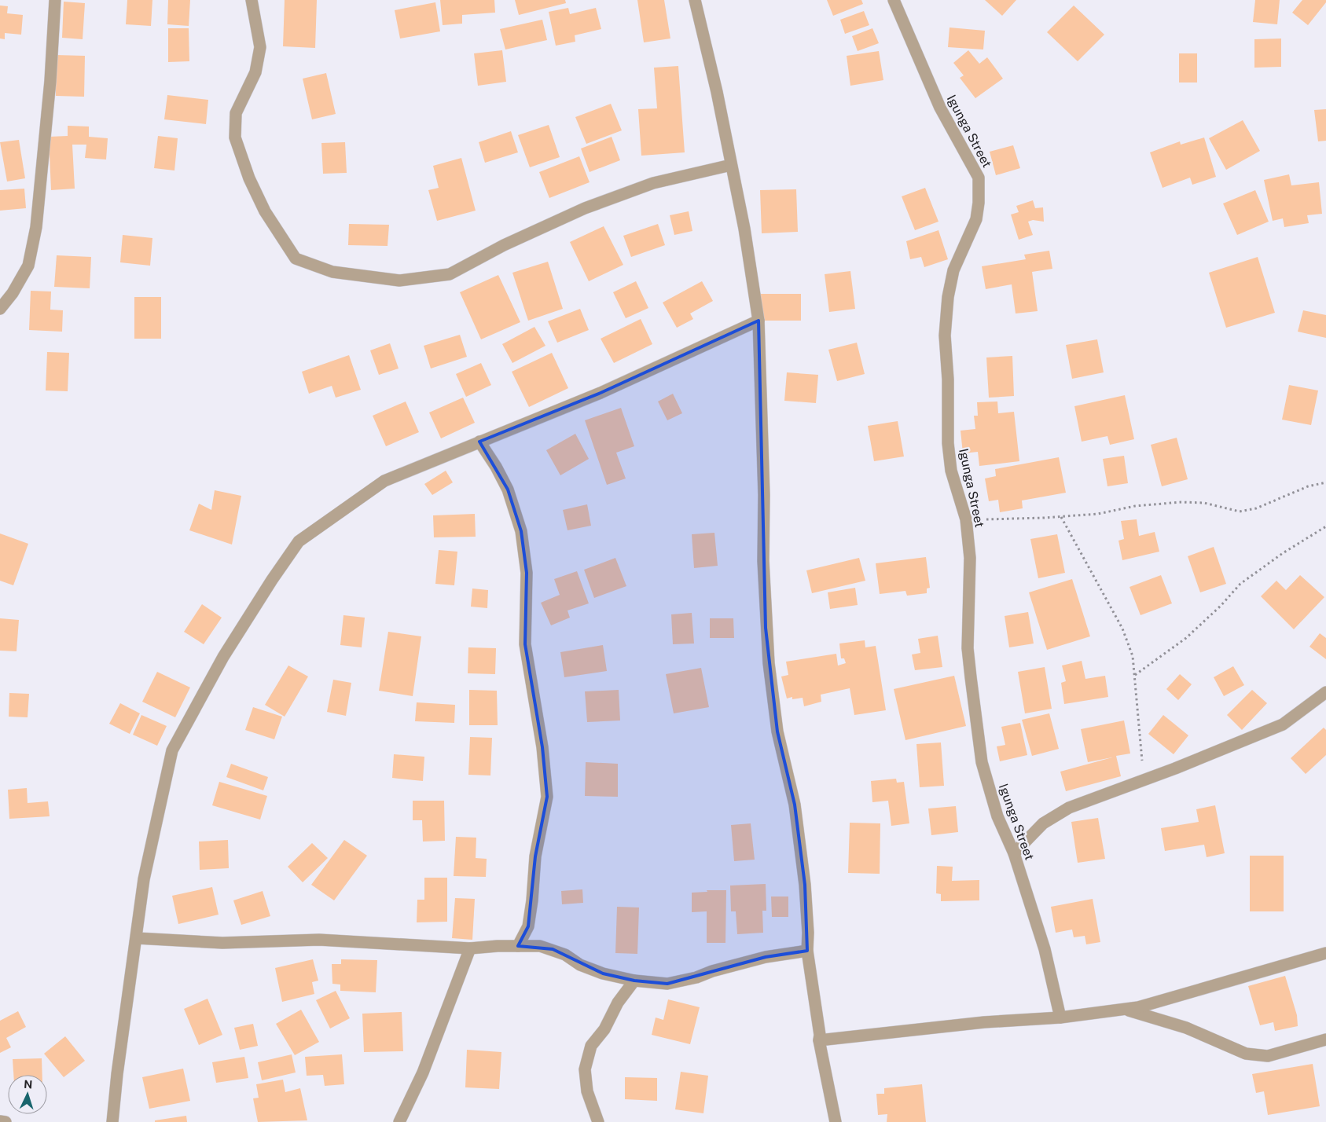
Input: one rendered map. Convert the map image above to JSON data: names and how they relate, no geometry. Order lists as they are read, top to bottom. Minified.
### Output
{"streets":{"street":["Igunga Street"]},"north":"top"}
